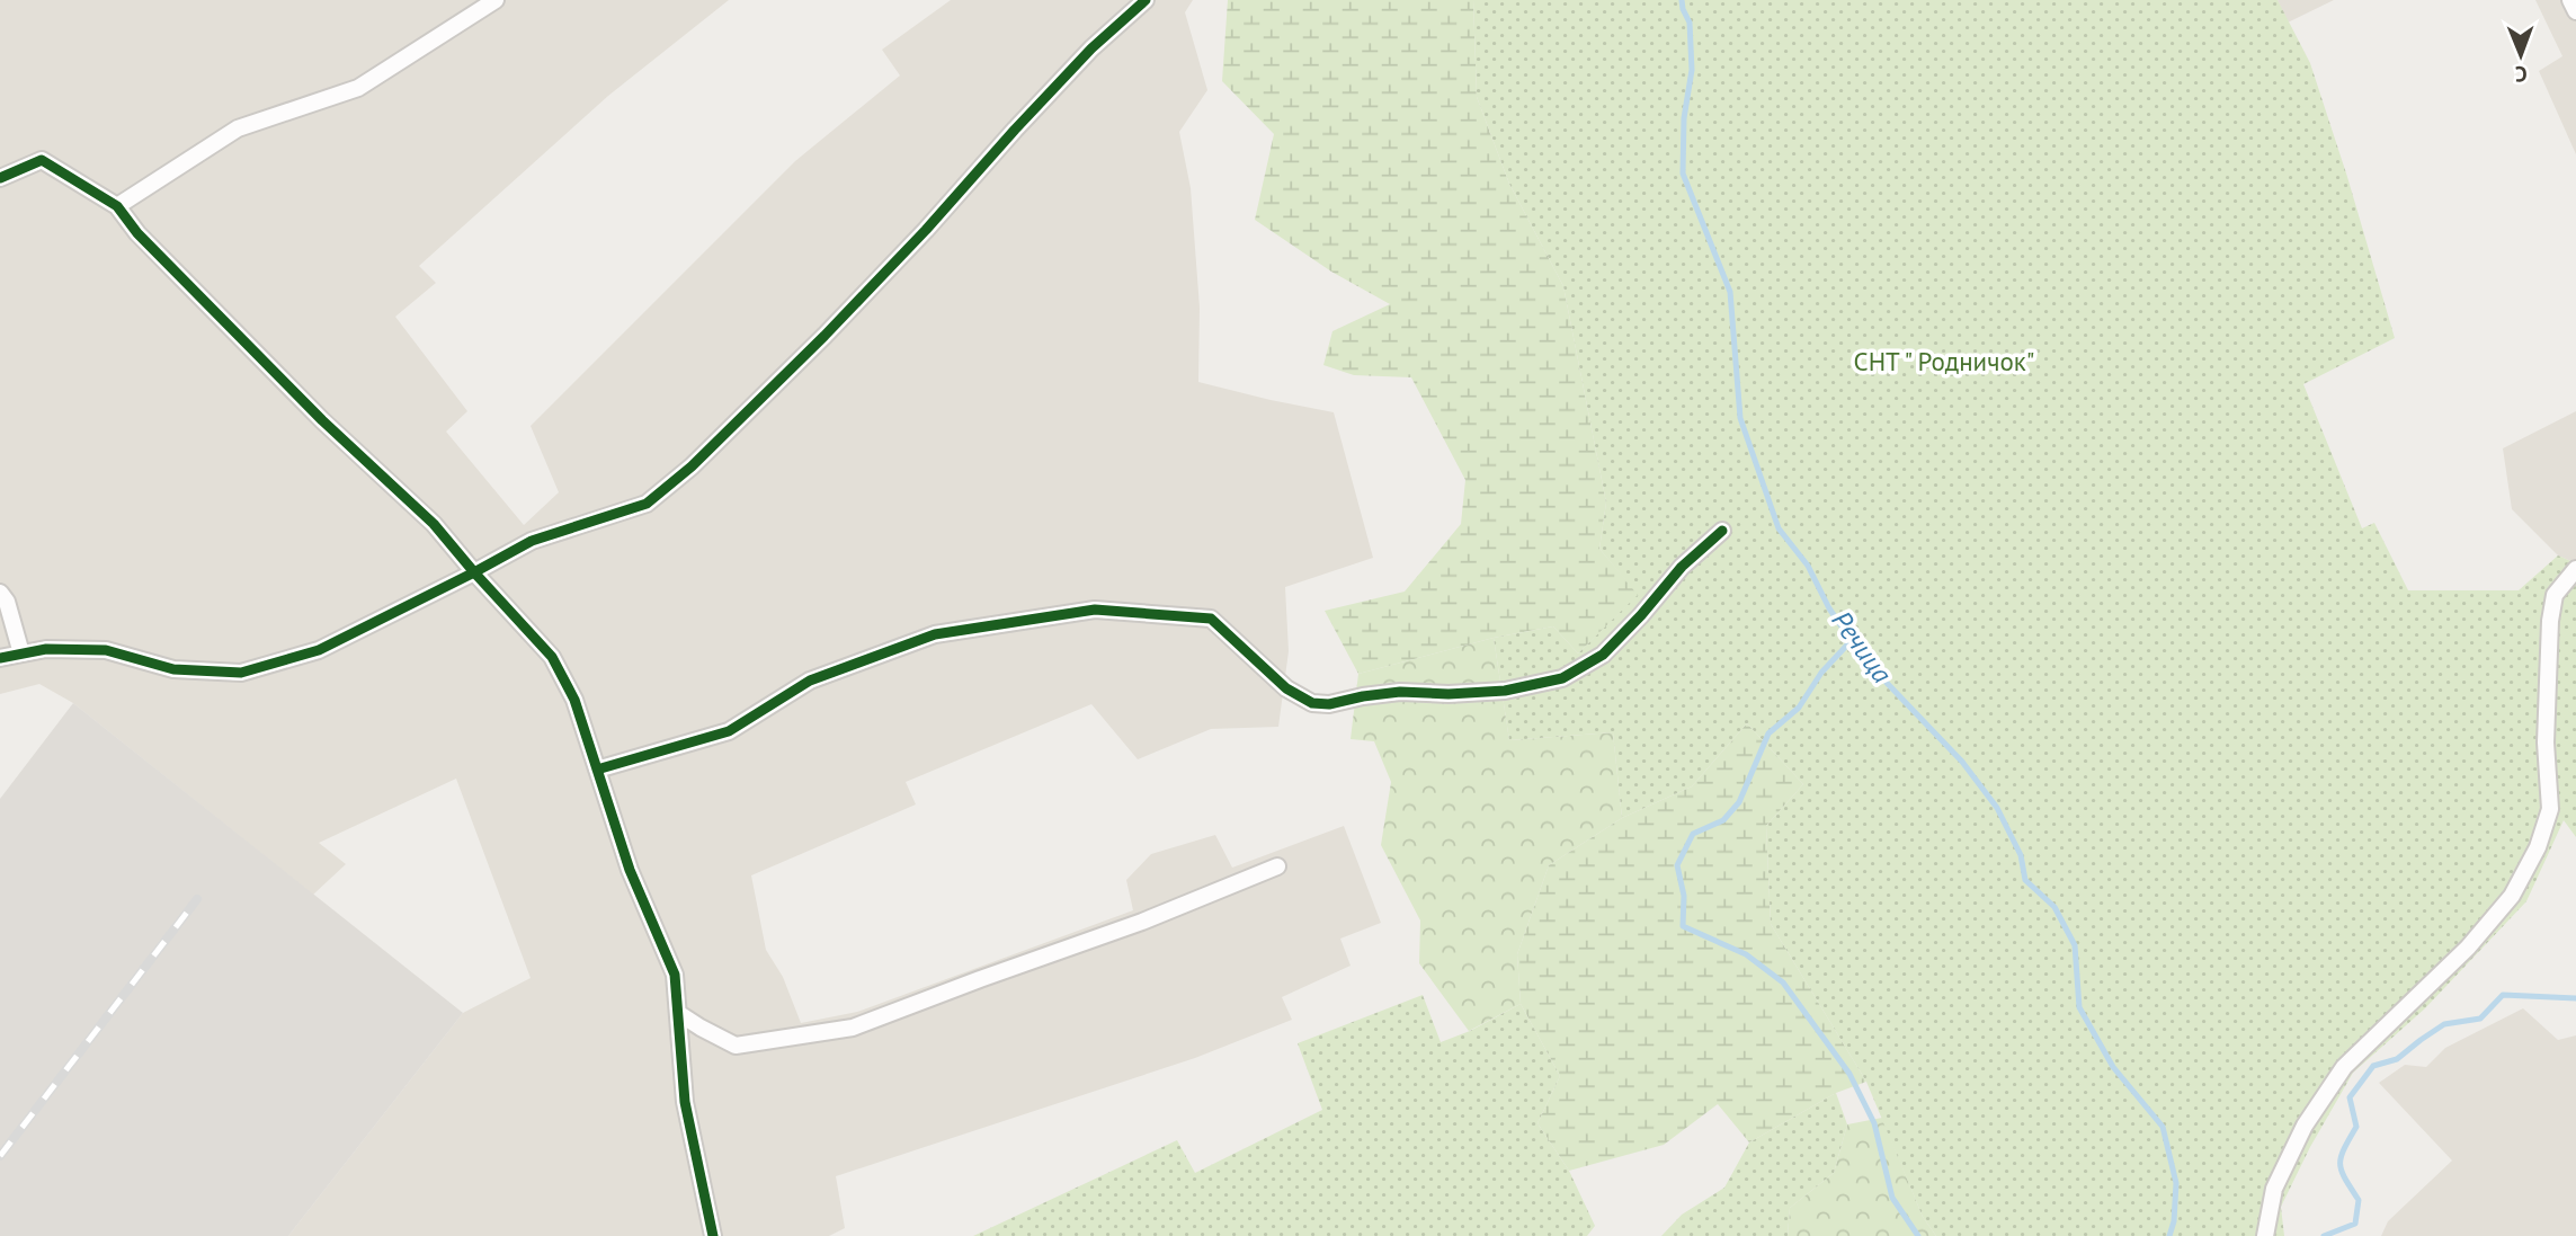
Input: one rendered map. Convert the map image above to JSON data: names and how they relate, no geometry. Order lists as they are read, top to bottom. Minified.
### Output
{"water":["Речица"],"parks":["СНТ \" Родничок\""],"north":"bottom"}
